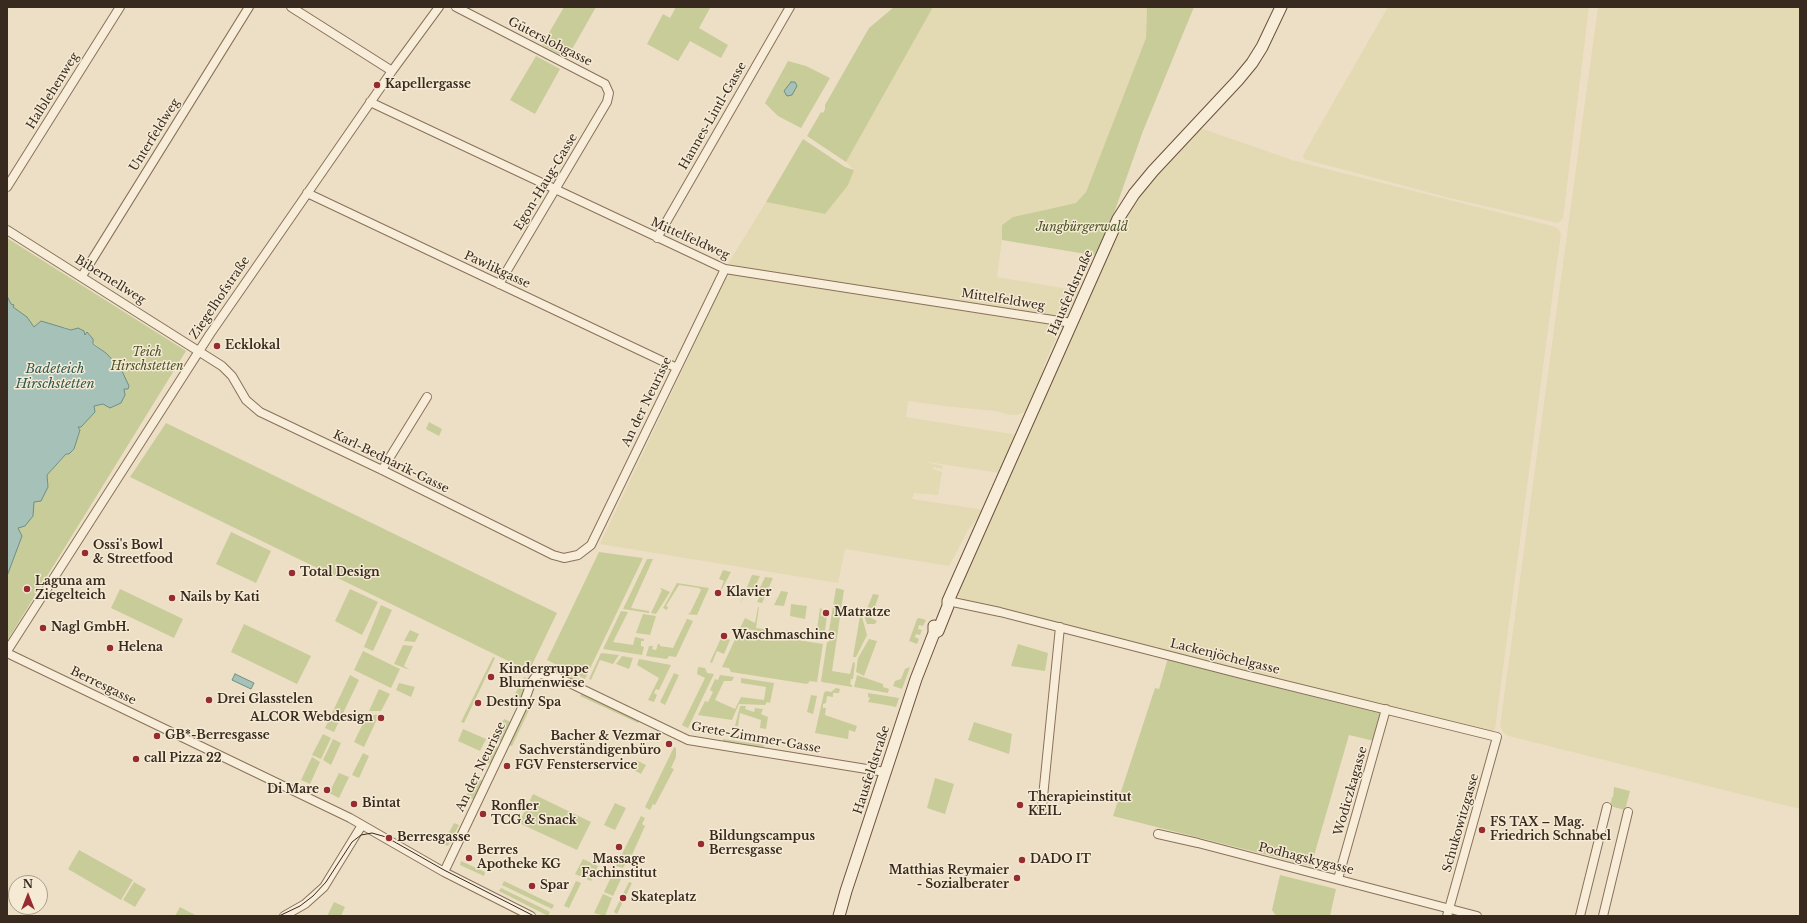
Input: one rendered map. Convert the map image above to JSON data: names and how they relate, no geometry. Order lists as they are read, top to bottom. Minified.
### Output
{"streets":{"street":["Güterslohgasse","Halblehenweg","Hannes-Lintl-Gasse","Unterfeldweg","Egon-Haug-Gasse","Mittelfeldweg","Pawlikgasse","Bibernellweg","Hausfeldstraße","Ziegelhofstraße","An der Neurisse","Karl-Bednarik-Gasse","Lackenjöchelgasse","Berresgasse","Grete-Zimmer-Gasse","Wodiczkagasse","Schukowitzgasse","Podhagskygasse"]},"crossings":[["Güterslohgasse","Egon-Haug-Gasse"],["Hannes-Lintl-Gasse","Mittelfeldweg"],["Unterfeldweg","Bibernellweg"],["Egon-Haug-Gasse","Mittelfeldweg"],["Egon-Haug-Gasse","Pawlikgasse"],["Mittelfeldweg","Hausfeldstraße"],["Mittelfeldweg","Ziegelhofstraße"],["Mittelfeldweg","An der Neurisse"],["Pawlikgasse","Ziegelhofstraße"],["Pawlikgasse","An der Neurisse"],["Bibernellweg","Ziegelhofstraße"],["Bibernellweg","Karl-Bednarik-Gasse"],["Hausfeldstraße","Lackenjöchelgasse"],["Hausfeldstraße","Grete-Zimmer-Gasse"],["Ziegelhofstraße","Karl-Bednarik-Gasse"],["Ziegelhofstraße","Berresgasse"],["An der Neurisse","Karl-Bednarik-Gasse"],["An der Neurisse","Berresgasse"],["An der Neurisse","Grete-Zimmer-Gasse"],["Lackenjöchelgasse","Wodiczkagasse"],["Lackenjöchelgasse","Schukowitzgasse"],["Wodiczkagasse","Podhagskygasse"],["Schukowitzgasse","Podhagskygasse"]],"water":["Badeteich Hirschstetten"],"parks":["Jungbürgerwald","Teich Hirschstetten"],"places":["Kapellergasse","Ecklokal","Ossi's Bowl & Streetfood","Total Design","Laguna am Ziegelteich","Klavier","Nails by Kati","Matratze","Nagl GmbH.","Waschmaschine","Helena","Kindergruppe Blumenwiese","Drei Glasstelen","Destiny Spa","ALCOR Webdesign","GB*-Berresgasse","Bacher & Vezmar Sachverständigenbüro","call Pizza 22","FGV Fensterservice","Di Mare","Bintat","Therapieinstitut KEIL","Ronfler TCG & Snack","FS TAX – Mag. Friedrich Schnabel","Berresgasse","Bildungscampus Berresgasse","Massage Fachinstitut","Berres Apotheke KG","DADO IT","Matthias Reymaier - Sozialberater","Spar","Skateplatz"],"north":"top"}
